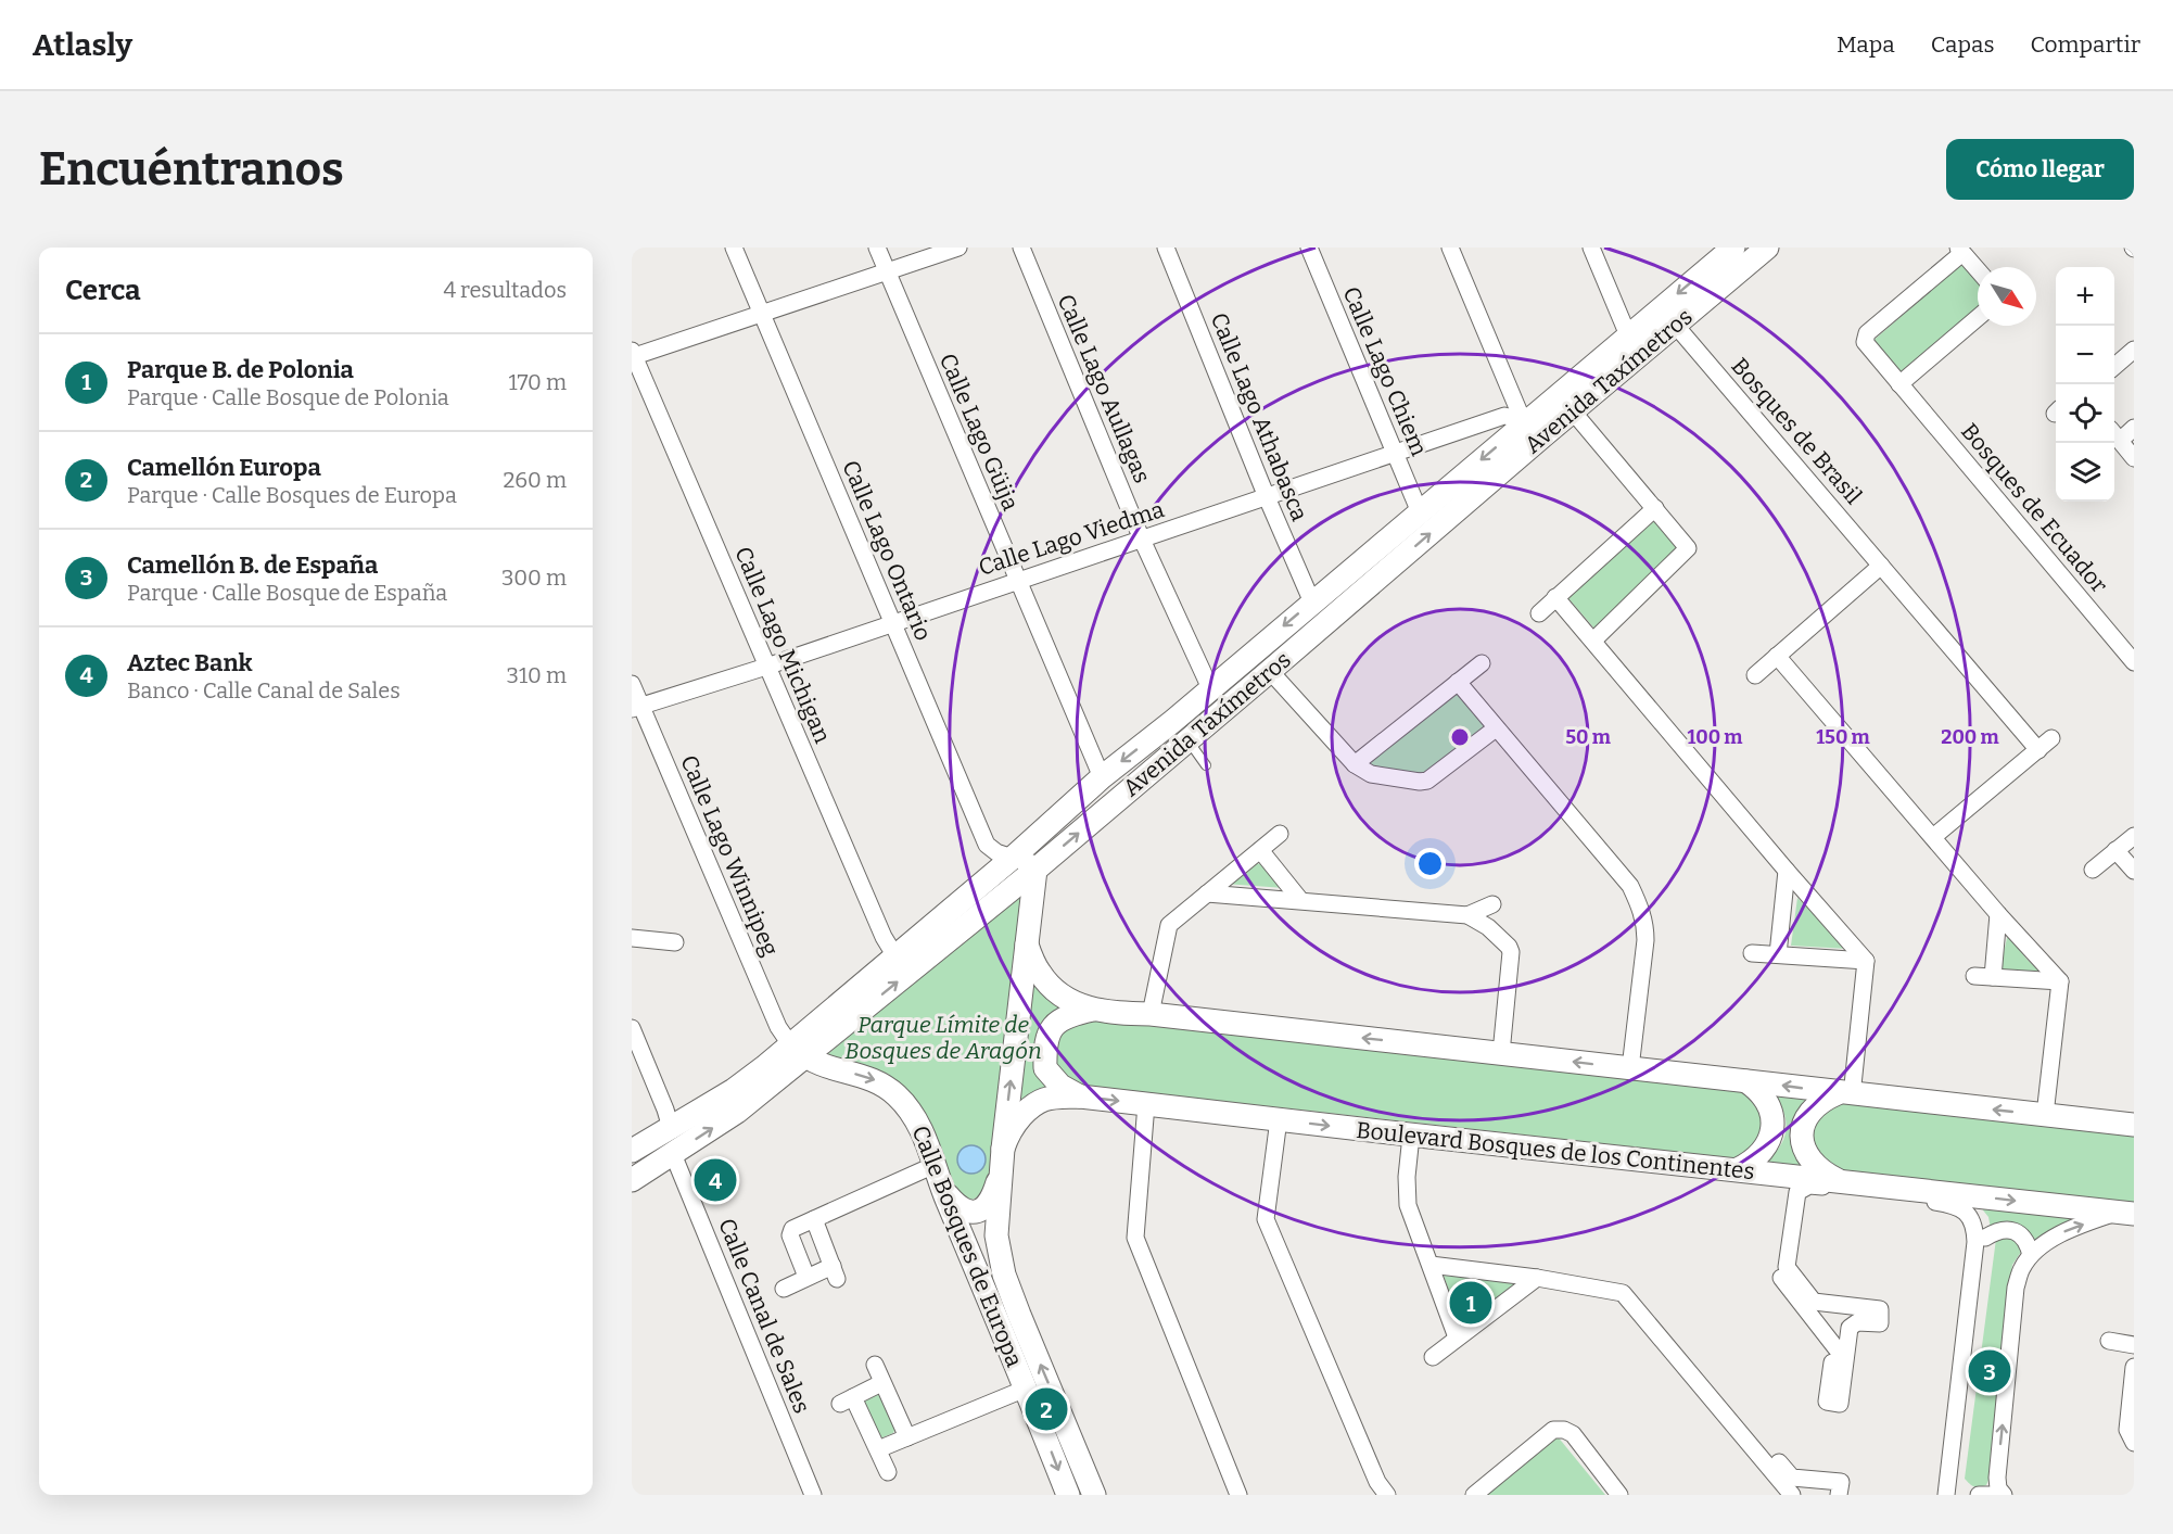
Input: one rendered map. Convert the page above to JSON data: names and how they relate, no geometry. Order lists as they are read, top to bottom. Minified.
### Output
{"streets":{"street":["Calle Lago Chiem","Avenida Taxímetros","Calle Lago Aullagas","Calle Lago Athabasca","Bosques de Brasil","Calle Lago Güija","Bosques de Ecuador","Calle Lago Viedma","Calle Lago Ontario","Calle Lago Michigan","Calle Lago Winnipeg","Boulevard Bosques de los Continentes","Calle Bosques de Europa","Calle Canal de Sales"]},"crossings":[["Calle Lago Chiem","Avenida Taxímetros"],["Calle Lago Chiem","Calle Lago Viedma"],["Avenida Taxímetros","Calle Lago Aullagas"],["Avenida Taxímetros","Calle Lago Athabasca"],["Avenida Taxímetros","Bosques de Brasil"],["Avenida Taxímetros","Calle Lago Güija"],["Avenida Taxímetros","Calle Lago Viedma"],["Avenida Taxímetros","Calle Lago Ontario"],["Avenida Taxímetros","Calle Lago Michigan"],["Avenida Taxímetros","Calle Lago Winnipeg"],["Avenida Taxímetros","Calle Bosques de Europa"],["Avenida Taxímetros","Calle Canal de Sales"],["Calle Lago Aullagas","Calle Lago Viedma"],["Calle Lago Athabasca","Calle Lago Viedma"],["Calle Lago Güija","Calle Lago Viedma"],["Calle Lago Viedma","Calle Lago Ontario"],["Calle Lago Viedma","Calle Lago Michigan"],["Calle Lago Viedma","Calle Lago Winnipeg"],["Calle Lago Winnipeg","Calle Bosques de Europa"],["Boulevard Bosques de los Continentes","Calle Bosques de Europa"]],"parks":["Parque Límite de Bosques de Aragón"],"north":"bottom right","page":{"header":"Atlasly","nav":["Mapa","Capas","Compartir"],"buttons":"Cómo llegar","title":"Encuéntranos","heading":["Cerca","4 resultados"],"map_buttons":["+","−"],"list":[{"mark":"1","name":"Parque B. de Polonia","note":"Parque · Calle Bosque de Polonia","value":"170 m"},{"mark":"2","name":"Camellón Europa","note":"Parque · Calle Bosques de Europa","value":"260 m"},{"mark":"3","name":"Camellón B. de España","note":"Parque · Calle Bosque de España","value":"300 m"},{"mark":"4","name":"Aztec Bank","note":"Banco · Calle Canal de Sales","value":"310 m"}],"pins":["4","1","3","2"]},"rings":["50 m","100 m","150 m","200 m"]}
